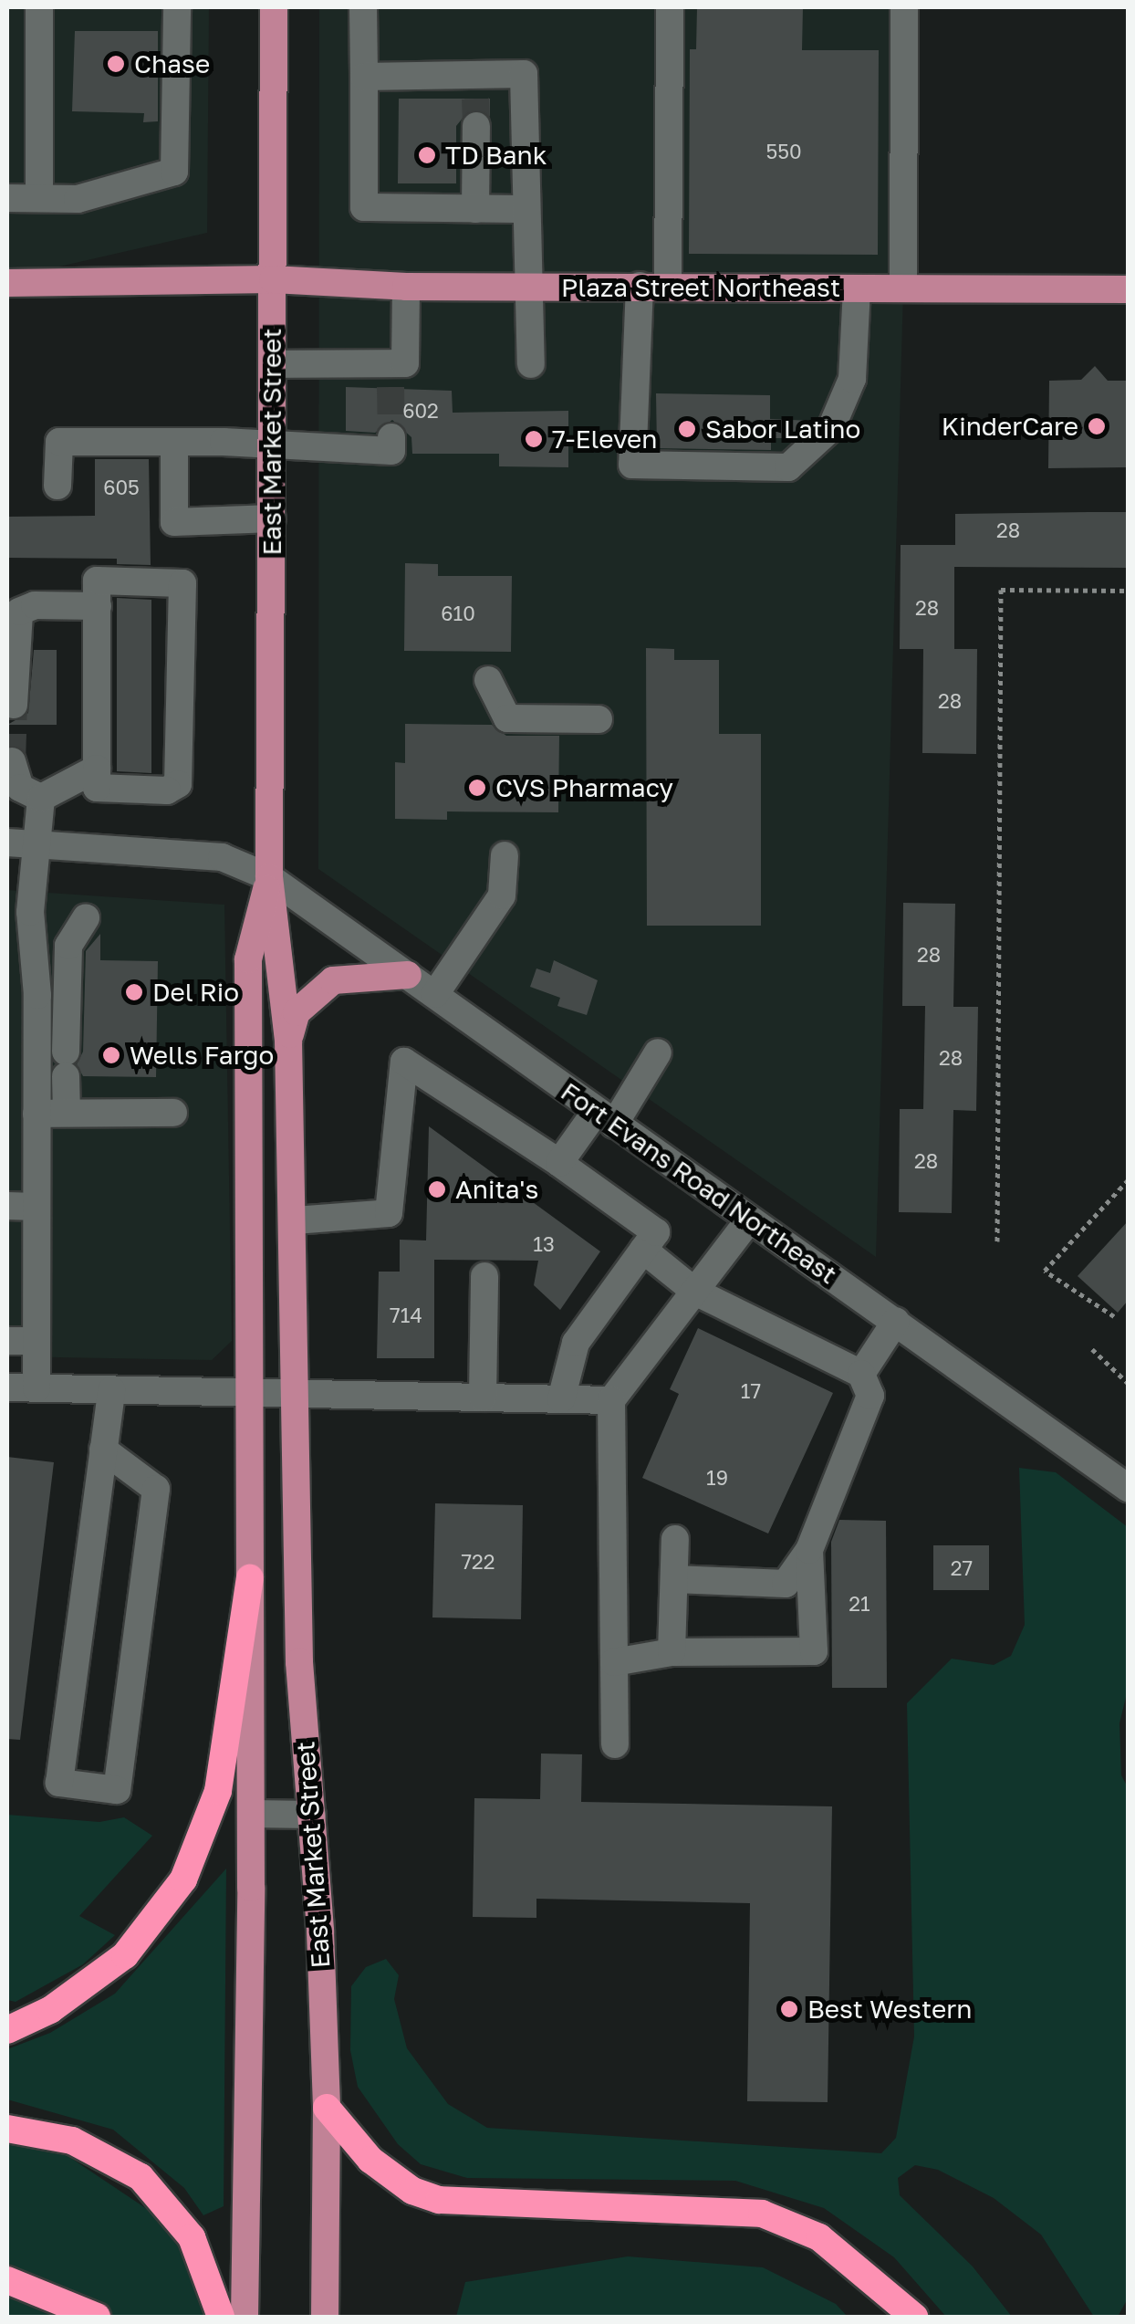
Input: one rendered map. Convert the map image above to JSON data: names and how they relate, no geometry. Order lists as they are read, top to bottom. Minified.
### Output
{"streets":{"main road":["Plaza Street Northeast","East Market Street"],"street":["Fort Evans Road Northeast"]},"crossings":[["Plaza Street Northeast","East Market Street"],["East Market Street","Fort Evans Road Northeast"]],"places":["Chase","TD Bank","KinderCare","Sabor Latino","7-Eleven","CVS Pharmacy","Del Rio","Wells Fargo","Anita's","Best Western"],"house_numbers":["550","602","605","28","28","610","28","28","28","28","13","714","17","19","722","27","21"]}
